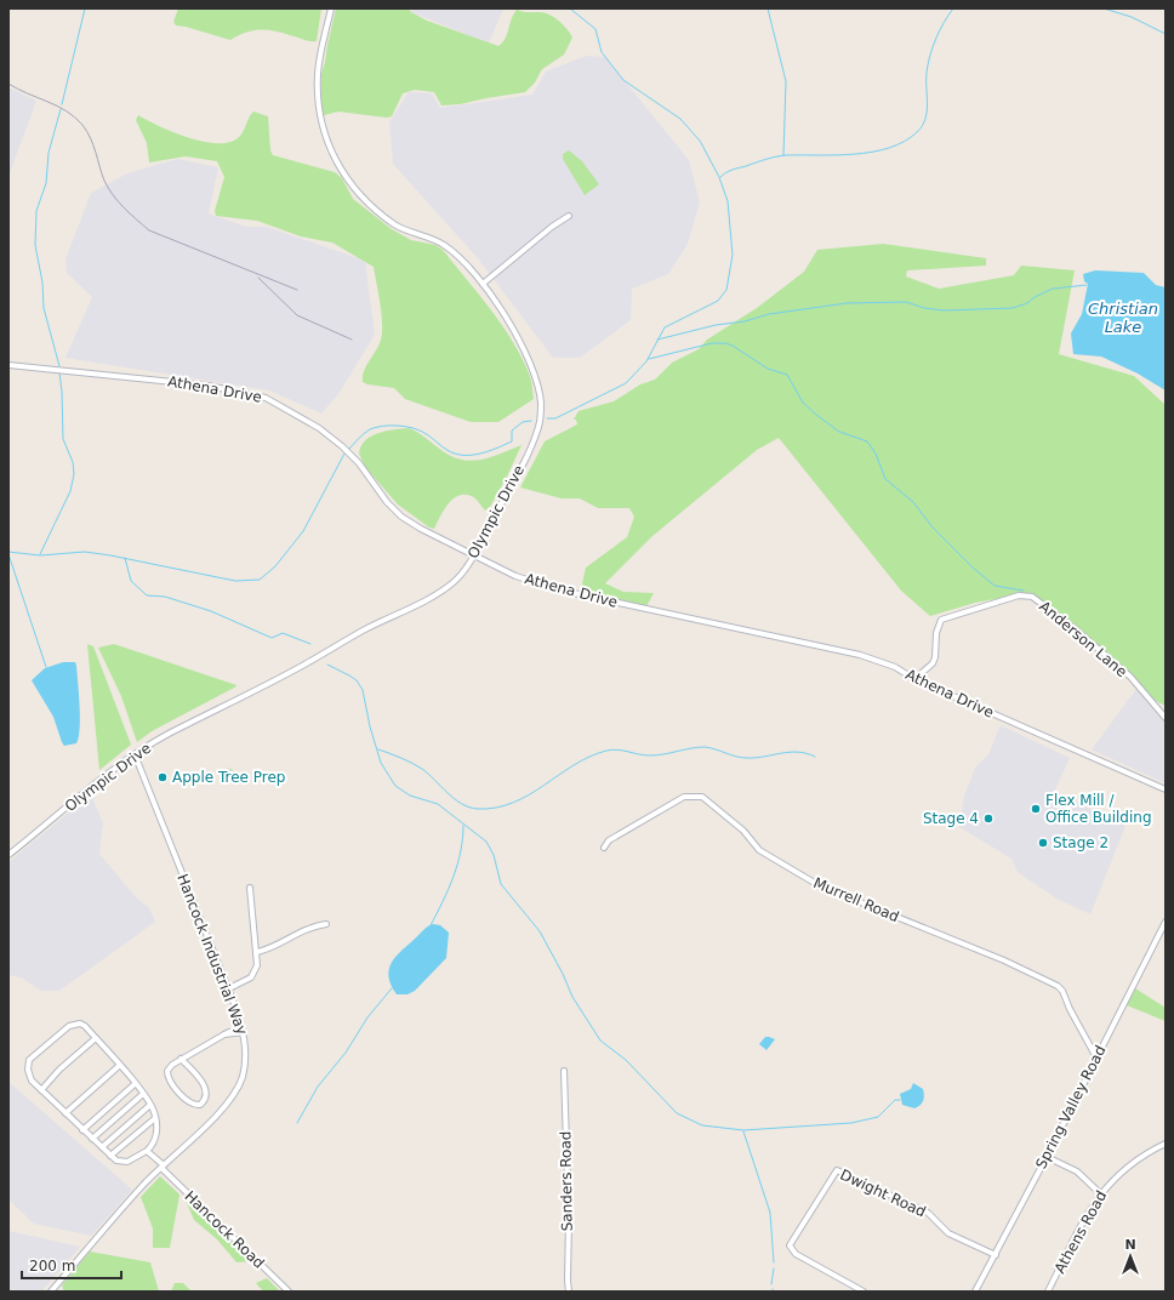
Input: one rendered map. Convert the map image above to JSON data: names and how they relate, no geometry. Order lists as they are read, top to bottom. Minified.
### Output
{"streets":{"street":["Athena Drive","Olympic Drive","Anderson Lane","Murrell Road","Hancock Industrial Way","Spring Valley Road","Sanders Road","Dwight Road","Hancock Road","Athens Road"]},"crossings":[["Athena Drive","Olympic Drive"],["Athena Drive","Anderson Lane"],["Olympic Drive","Hancock Industrial Way"],["Murrell Road","Spring Valley Road"],["Hancock Industrial Way","Hancock Road"],["Spring Valley Road","Dwight Road"]],"water":["Christian Lake"],"places":["Apple Tree Prep","Flex Mill / Office Building","Stage 4","Stage 2"],"scale_bar":"200 m","north":"top"}
